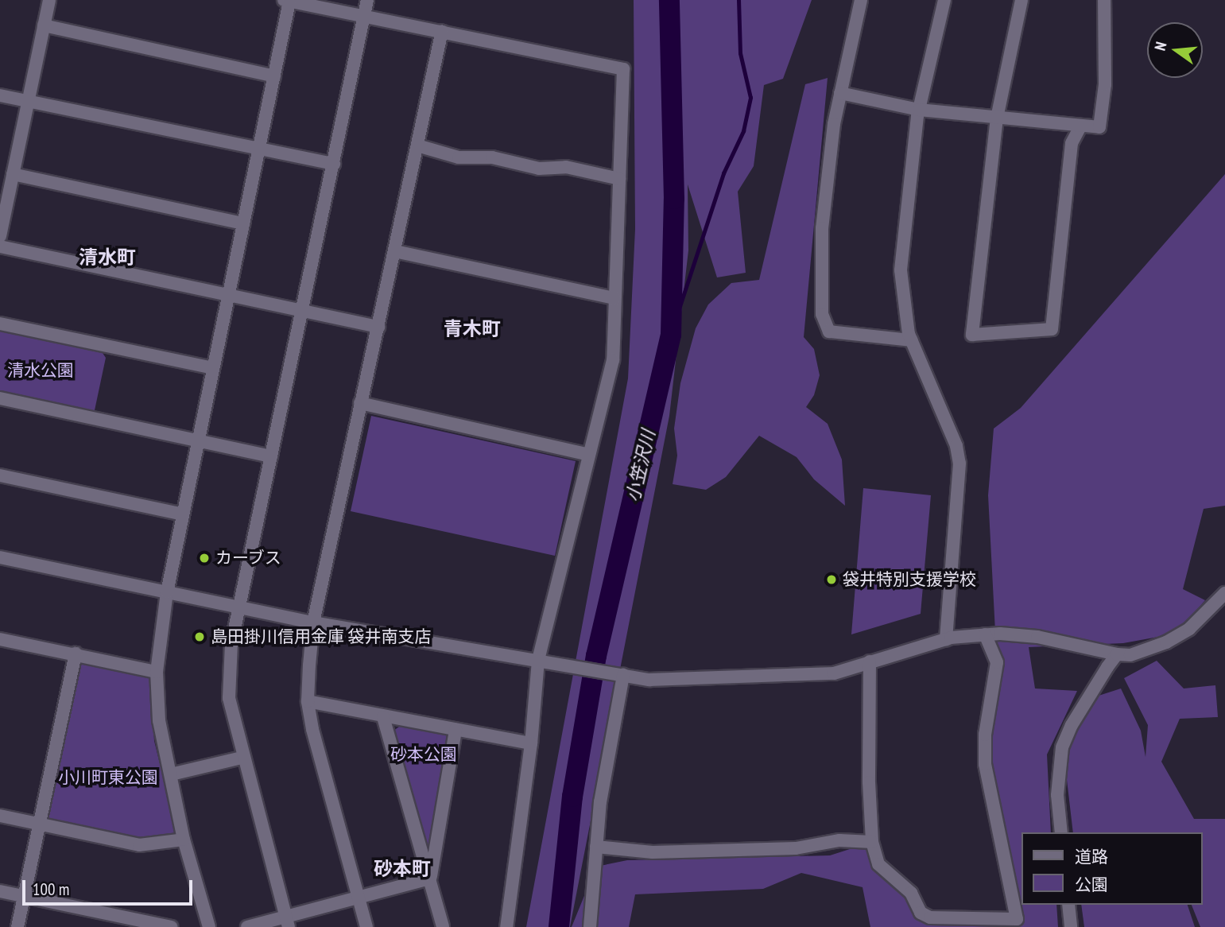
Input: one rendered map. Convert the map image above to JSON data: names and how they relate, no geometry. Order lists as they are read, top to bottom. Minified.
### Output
{"districts":["清水町","青木町","砂本町"],"water":["小笠沢川"],"parks":["清水公園","砂本公園","小川町東公園"],"places":["カーブス","袋井特別支援学校","島田掛川信用金庫 袋井南支店"],"legend":["道路","公園"],"scale_bar":"100 m","north":"left"}
